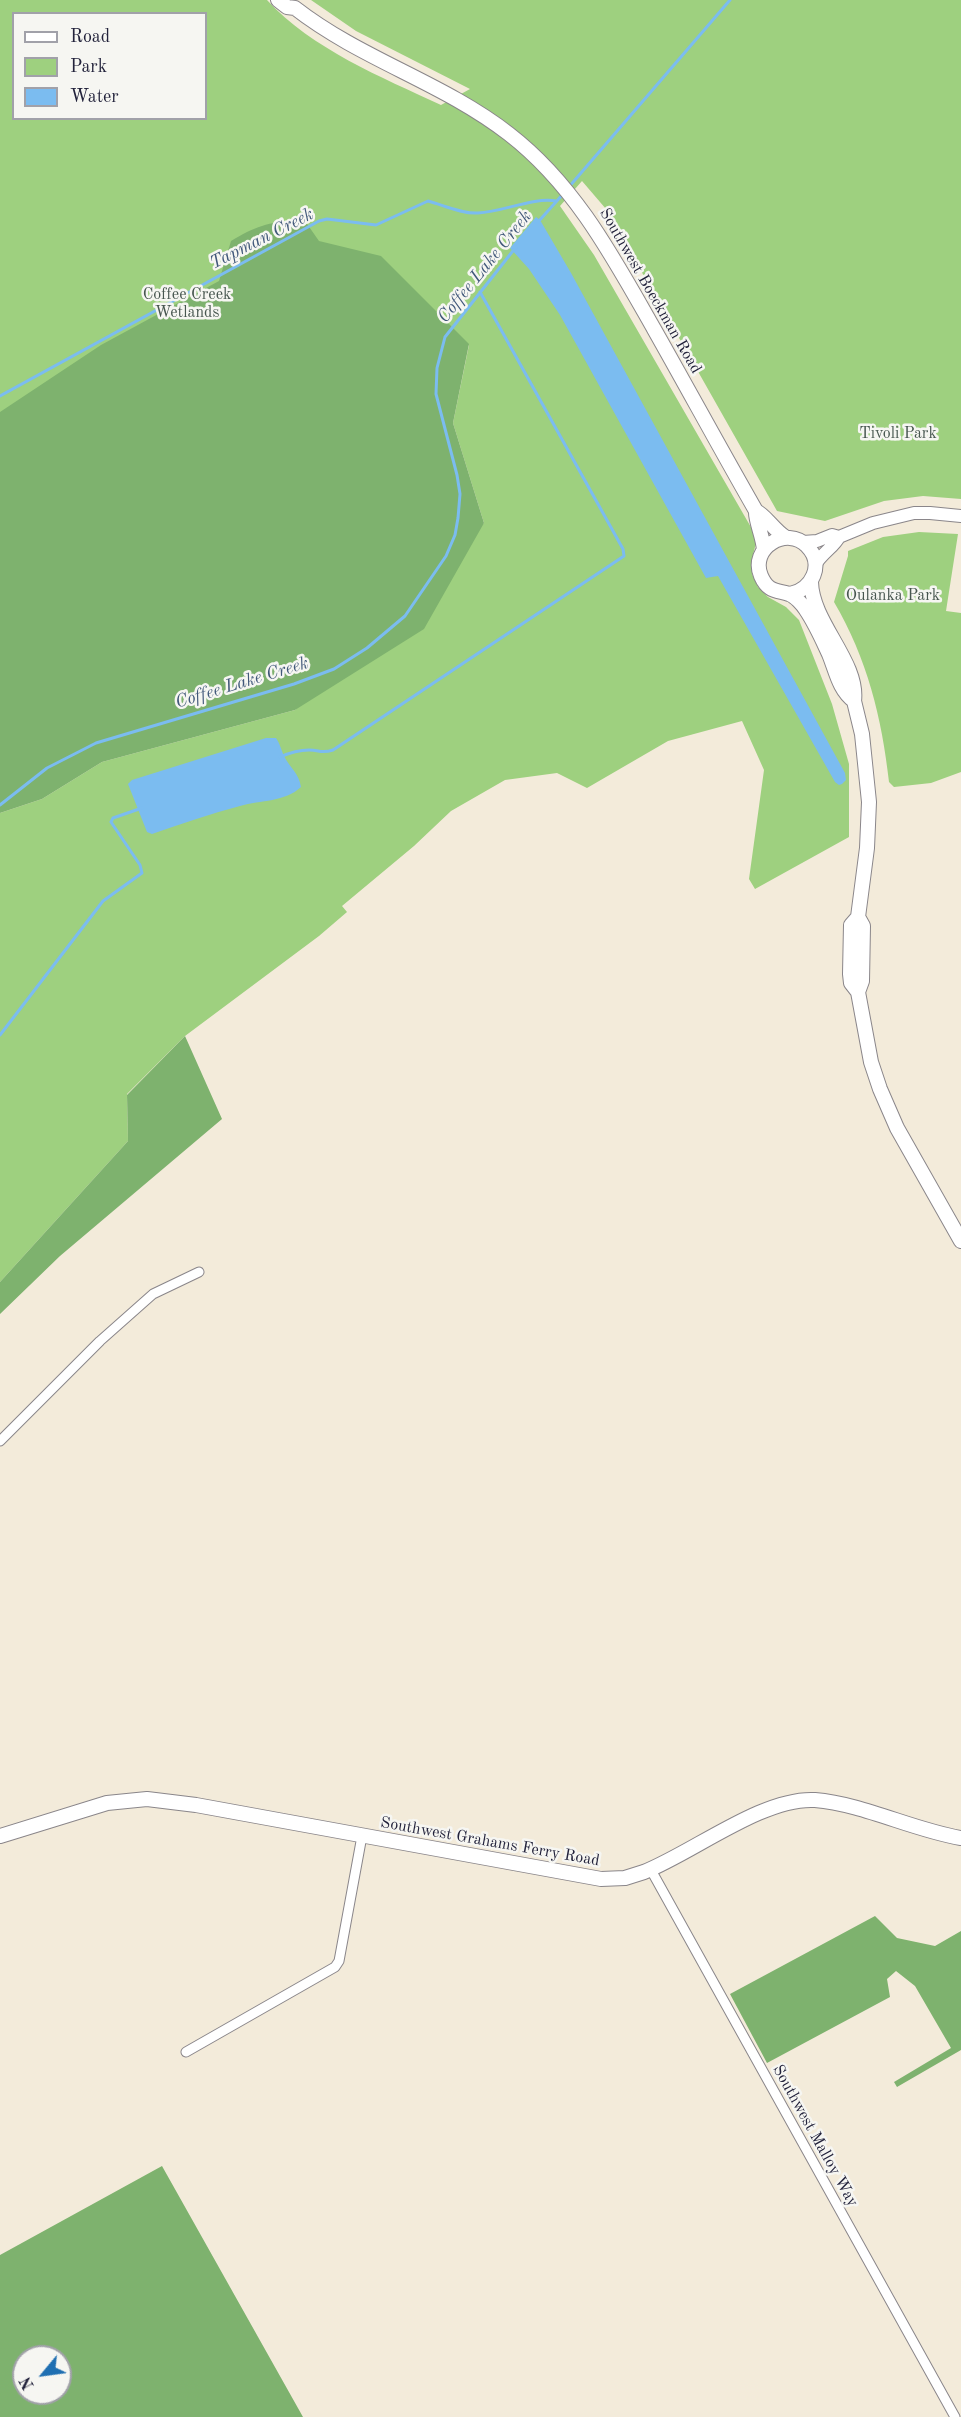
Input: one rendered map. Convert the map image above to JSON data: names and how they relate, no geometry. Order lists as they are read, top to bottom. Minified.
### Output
{"streets":{"main road":["Southwest Boeckman Road","Southwest Grahams Ferry Road"],"street":["Southwest Malloy Way"]},"crossings":[["Southwest Grahams Ferry Road","Southwest Malloy Way"]],"water":["Tapman Creek","Coffee Lake Creek"],"parks":["Coffee Creek Wetlands","Tivoli Park","Oulanka Park"],"legend":["Road","Park","Water"],"north":"bottom left"}
